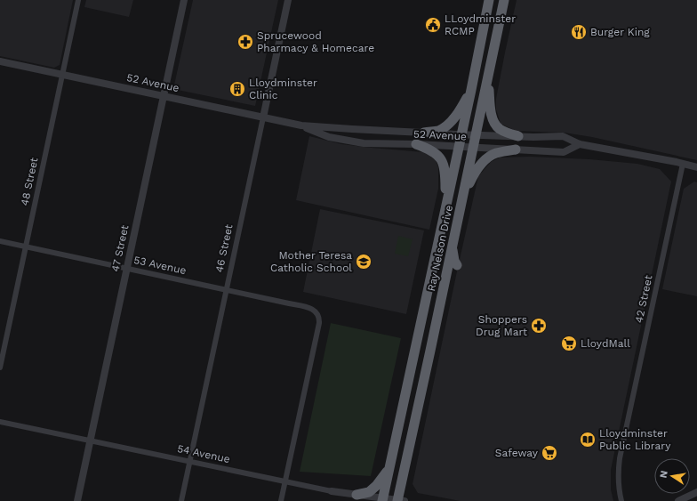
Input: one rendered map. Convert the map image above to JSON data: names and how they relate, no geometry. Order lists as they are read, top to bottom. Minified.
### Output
{"streets":{"highway":["Ray Nelson Drive"],"street":["52 Avenue","48 Street","47 Street","46 Street","53 Avenue","42 Street","54 Avenue"]},"crossings":[["52 Avenue","48 Street"],["52 Avenue","47 Street"],["52 Avenue","46 Street"],["52 Avenue","Ray Nelson Drive"],["52 Avenue","42 Street"],["48 Street","53 Avenue"],["47 Street","53 Avenue"],["47 Street","54 Avenue"],["46 Street","53 Avenue"],["46 Street","54 Avenue"],["Ray Nelson Drive","54 Avenue"],["53 Avenue","54 Avenue"]],"places":{"public building":["LLoydminster RCMP"],"restaurant":["Burger King"],"pharmacy":["Sprucewood Pharmacy & Homecare","Shoppers Drug Mart"],"building":["Lloydminster Clinic"],"school or university":["Mother Teresa Catholic School"],"supermarket":["LloydMall","Safeway"],"library":["Lloydminster Public Library"]},"north":"left"}
